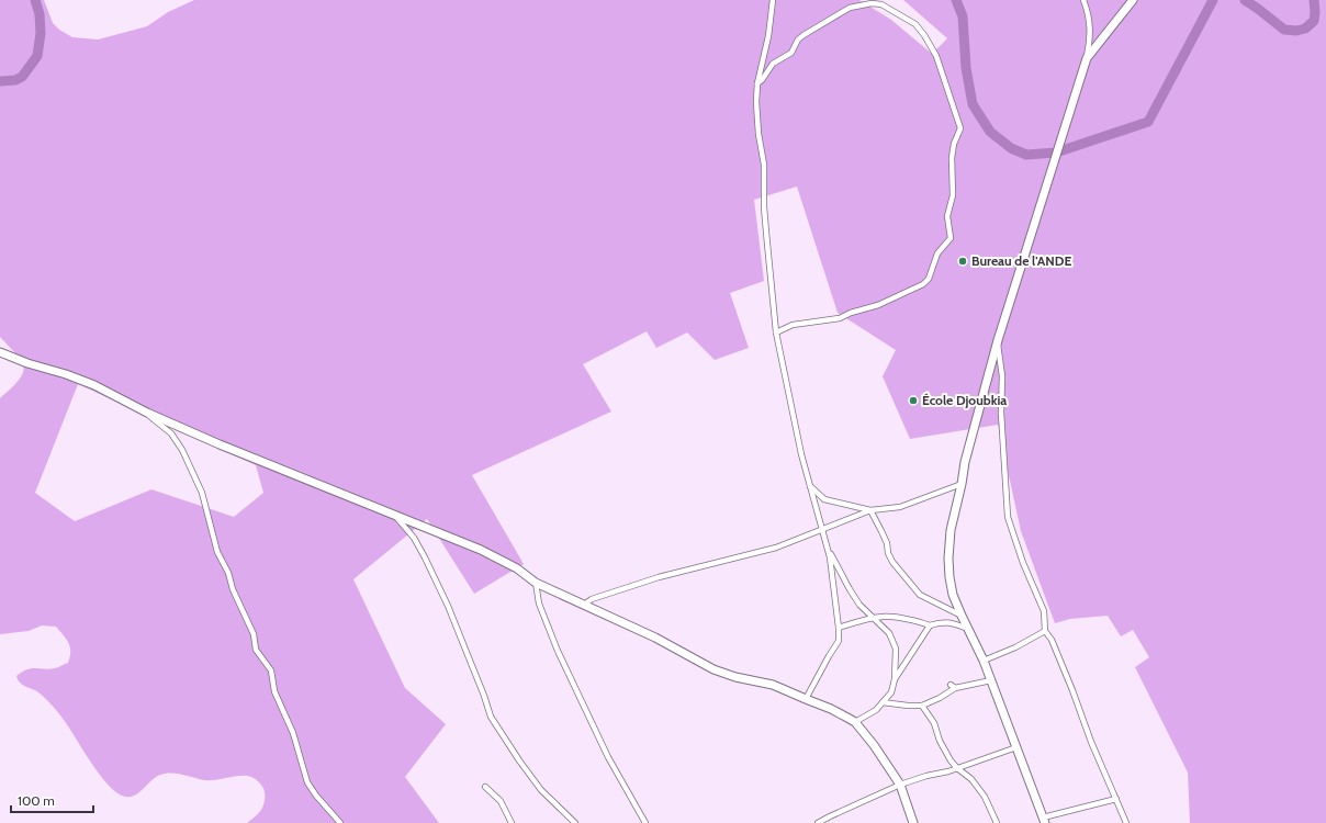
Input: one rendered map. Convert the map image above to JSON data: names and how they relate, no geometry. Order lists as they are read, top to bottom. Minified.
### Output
{"places":["Bureau de l'ANDE","École Djoubkia"],"scale_bar":"100 m"}
